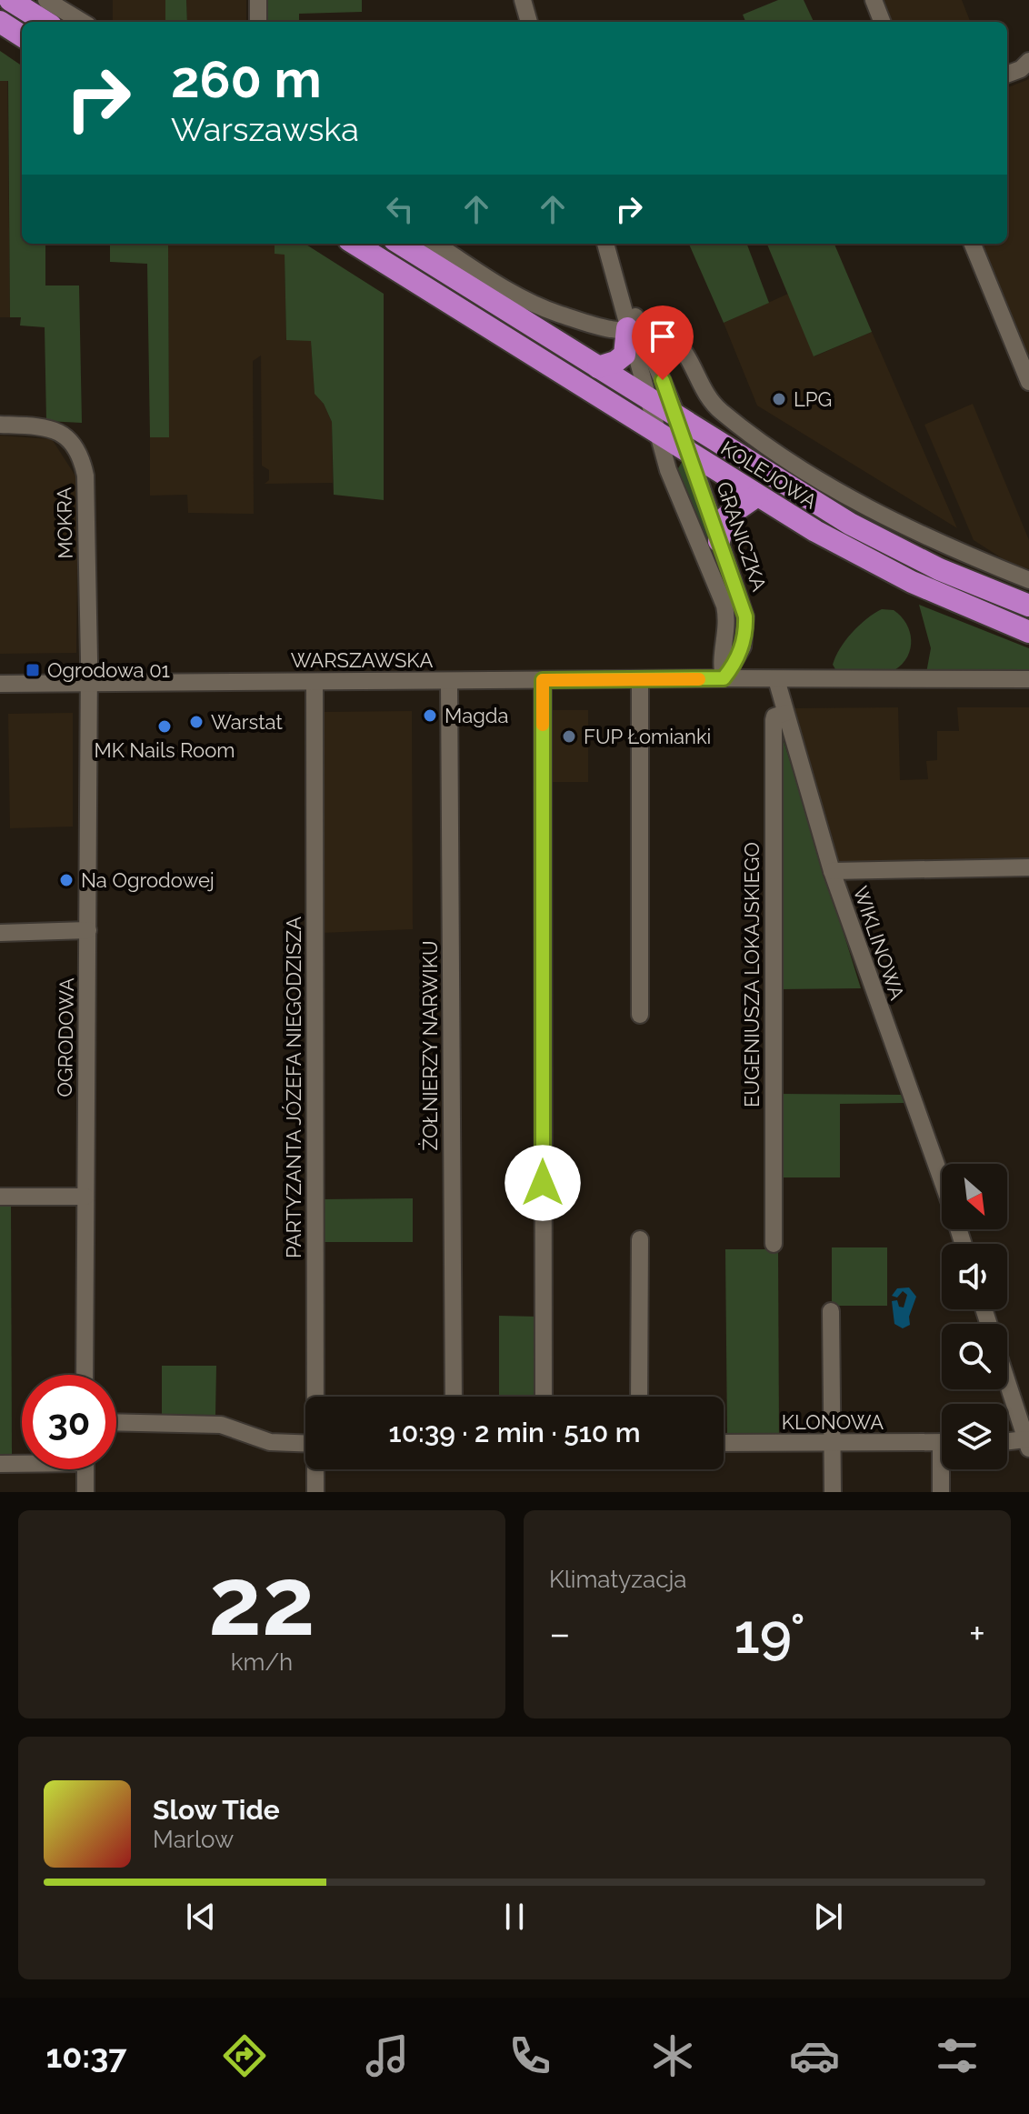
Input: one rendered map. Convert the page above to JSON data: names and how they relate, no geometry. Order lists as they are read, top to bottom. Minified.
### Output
{"streets":{"highway":["KOLEJOWA"],"street":["MOKRA","GRANICZKA","WARSZAWSKA","WIKLINOWA","EUGENIUSZA LOKAJSKIEGO","OGRODOWA","ŻOŁNIERZY NARWIKU","PARTYZANTA JÓZEFA NIEGODZISZA","KLONOWA"]},"crossings":[["KOLEJOWA","GRANICZKA"],["MOKRA","WARSZAWSKA"],["MOKRA","OGRODOWA"],["GRANICZKA","WARSZAWSKA"],["WARSZAWSKA","OGRODOWA"],["WARSZAWSKA","ŻOŁNIERZY NARWIKU"],["WARSZAWSKA","PARTYZANTA JÓZEFA NIEGODZISZA"],["WIKLINOWA","EUGENIUSZA LOKAJSKIEGO"]],"places":{"other":["LPG","Magda","Warstat","MK Nails Room","FUP Łomianki","Na Ogrodowej"],"transit":["Ogrodowa 01"]},"north":"bottom right","page":{"turn":["260 m","Warszawska"],"limit":"30","trip":"10:39 · 2 min · 510 m","tile":[["22","km/h"],"Klimatyzacja"],"heat":["−","19°","+"],"song":["Slow Tide","Marlow"],"tabs":"10:37"}}
